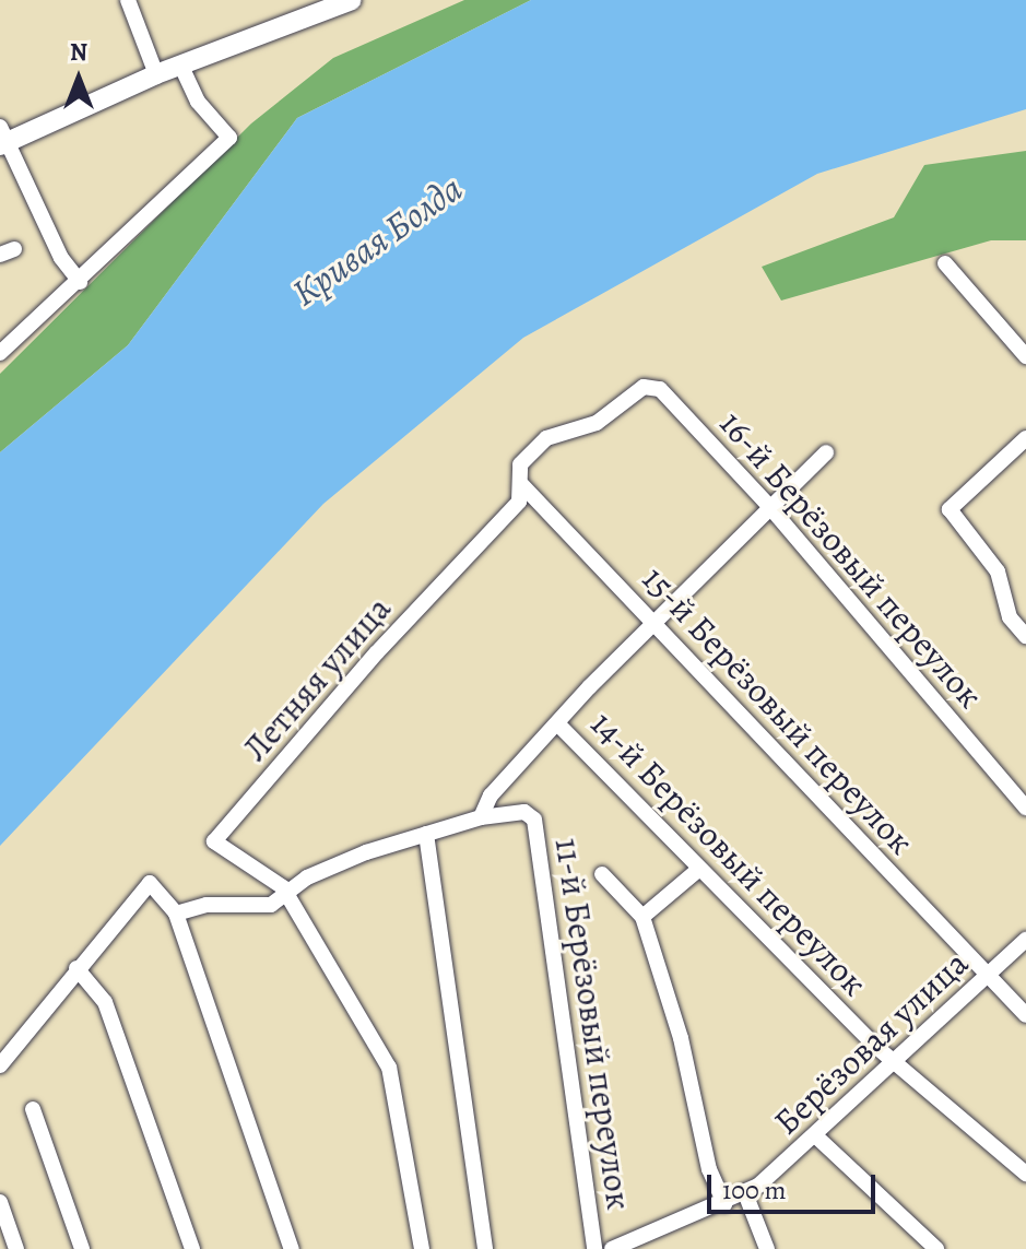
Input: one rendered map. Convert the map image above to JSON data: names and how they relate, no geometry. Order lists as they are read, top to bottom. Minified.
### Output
{"streets":{"street":["16-й Берёзовый переулок","Летняя улица","15-й Берёзовый переулок","14-й Берёзовый переулок","11-й Берёзовый переулок","Берёзовая улица"]},"crossings":[["16-й Берёзовый переулок","Летняя улица"],["16-й Берёзовый переулок","15-й Берёзовый переулок"],["Летняя улица","15-й Берёзовый переулок"],["15-й Берёзовый переулок","Берёзовая улица"],["14-й Берёзовый переулок","Берёзовая улица"]],"water":["Кривая Болда"],"scale_bar":"100 m","north":"top"}
